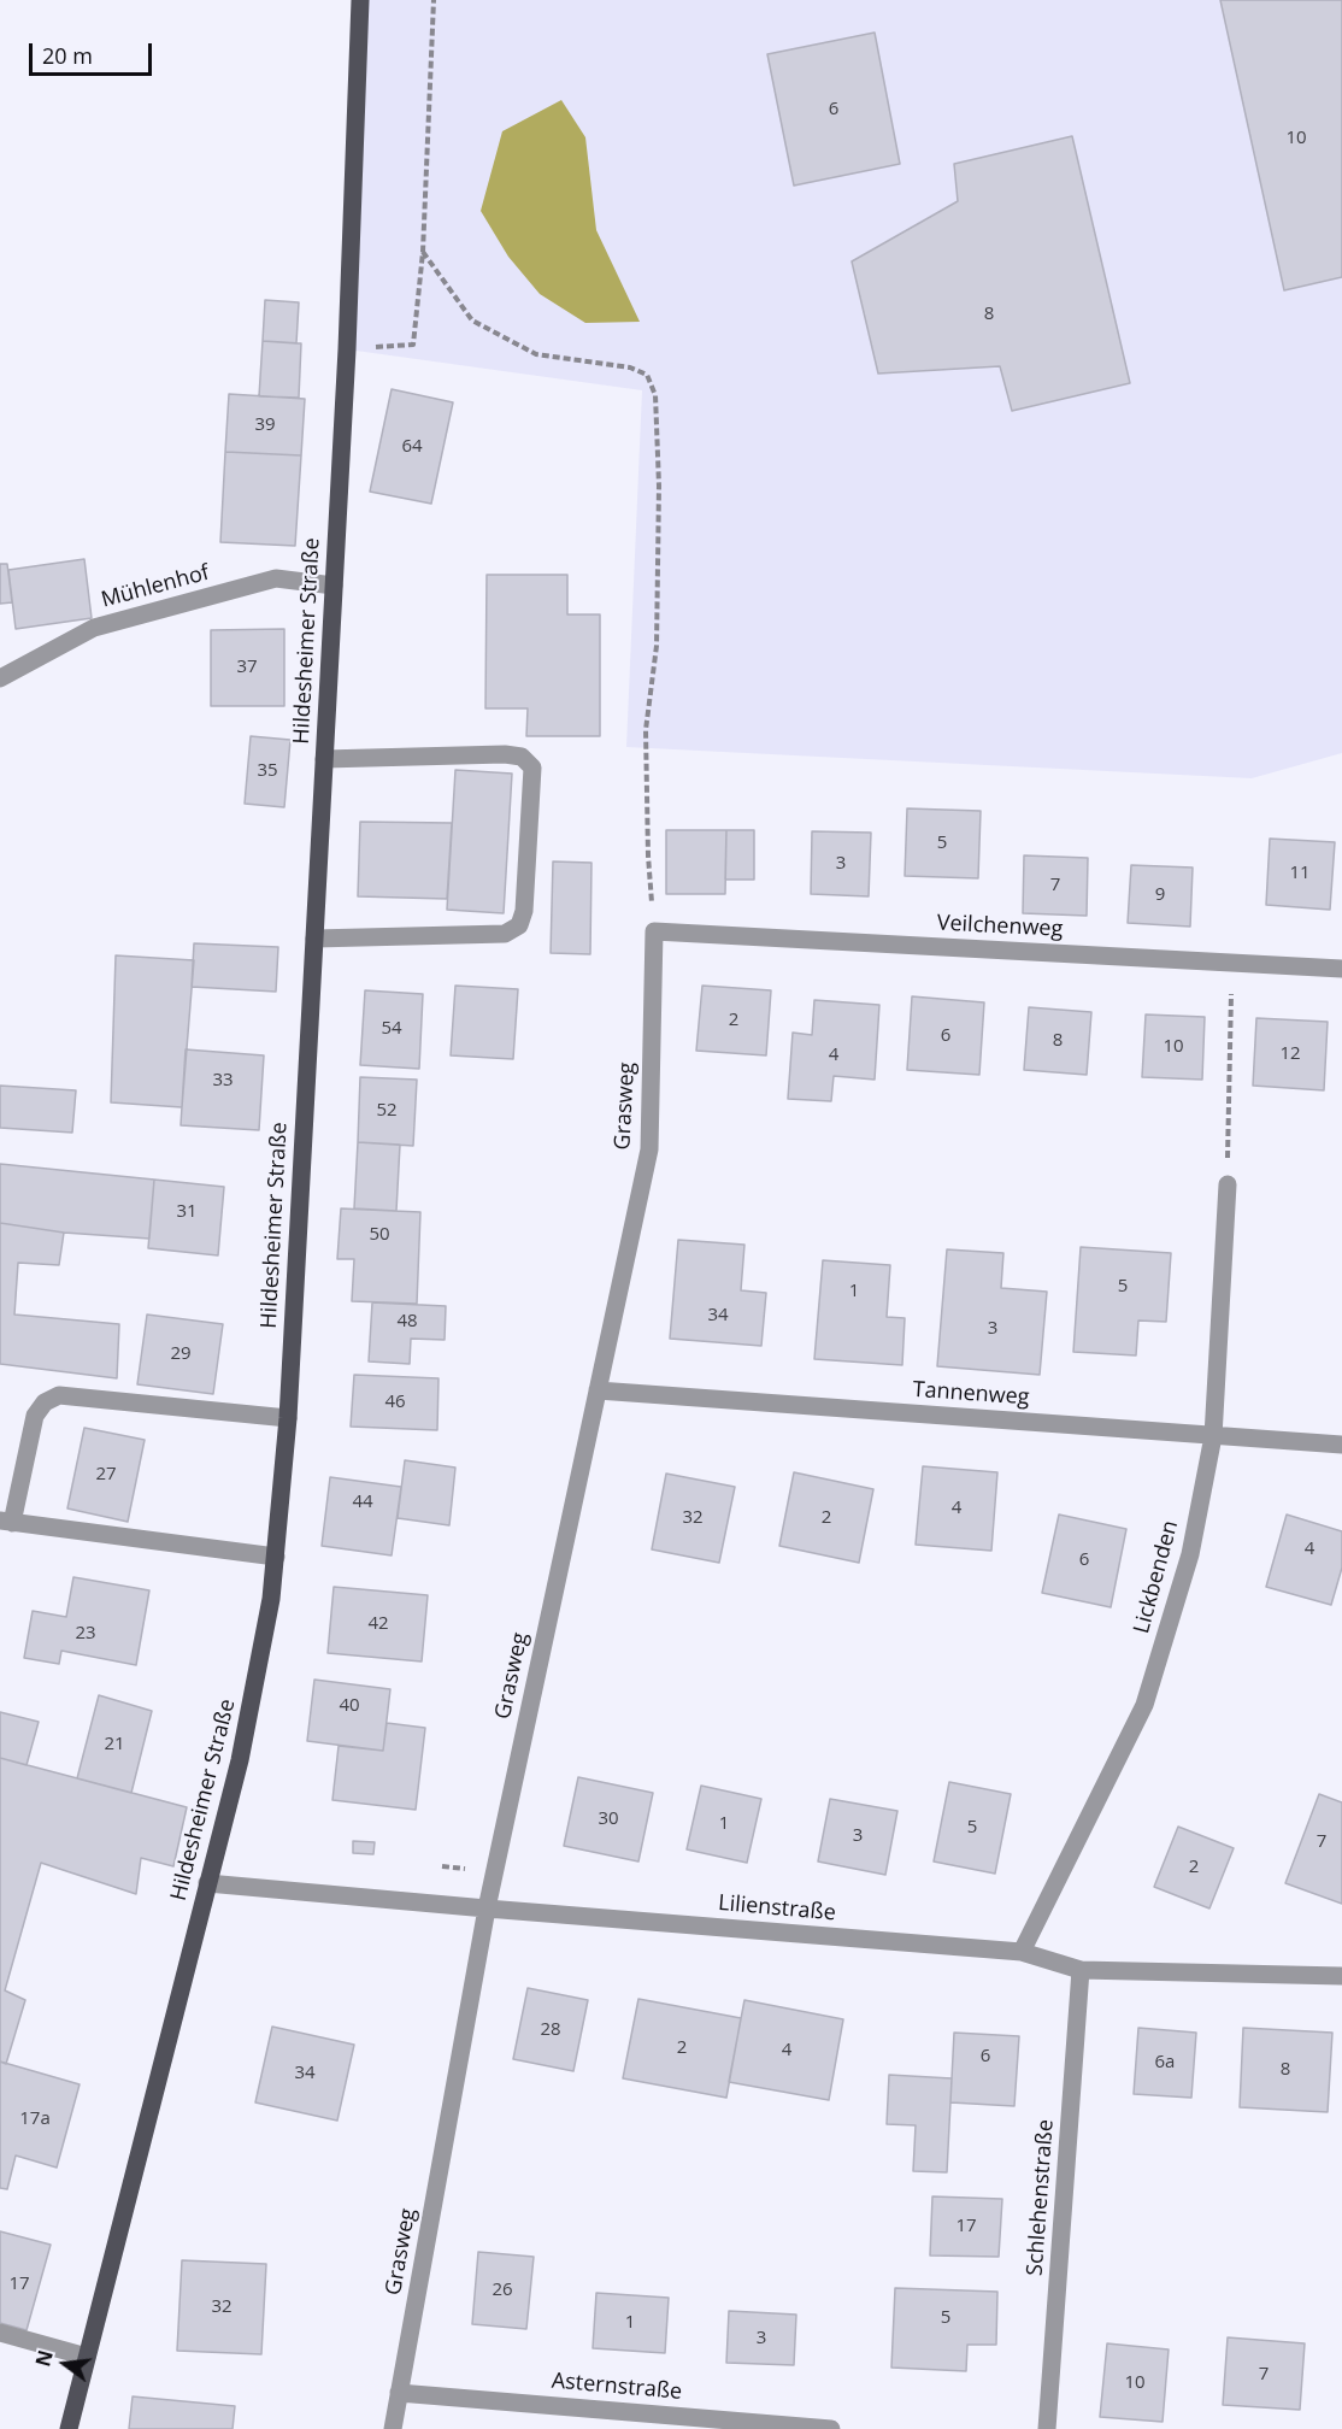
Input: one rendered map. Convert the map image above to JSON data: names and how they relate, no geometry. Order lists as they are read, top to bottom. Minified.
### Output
{"streets":{"main road":["Hildesheimer Straße"],"street":["Mühlenhof","Veilchenweg","Grasweg","Tannenweg","Lickbenden","Lilienstraße","Schlehenstraße","Asternstraße"]},"crossings":[["Mühlenhof","Hildesheimer Straße"],["Hildesheimer Straße","Lilienstraße"],["Veilchenweg","Grasweg"],["Grasweg","Tannenweg"],["Grasweg","Lilienstraße"],["Grasweg","Asternstraße"],["Tannenweg","Lickbenden"],["Lickbenden","Lilienstraße"],["Lilienstraße","Schlehenstraße"]],"house_numbers":["6","10","8","39","64","37","35","5","3","11","7","9","2","54","6","8","10","12","4","33","52","31","50","5","1","34","48","3","29","46","27","44","4","32","2","4","6","42","23","40","21","30","1","5","3","7","2","28","2","4","6","6a","8","34","17a","17","17","26","32","5","1","3","7","10"],"scale_bar":"20 m","north":"left"}
